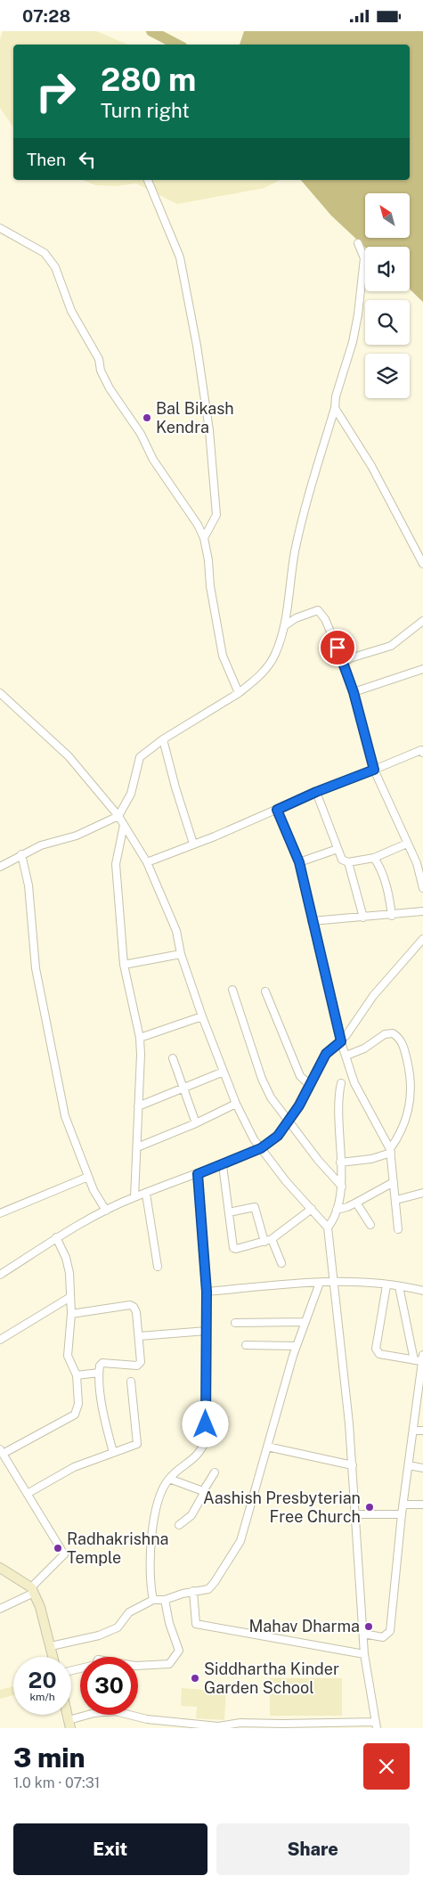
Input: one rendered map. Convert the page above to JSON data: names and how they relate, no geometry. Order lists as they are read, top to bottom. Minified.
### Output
{"places":["Bal Bikash Kendra","Aashish Presbyterian Free Church","Radhakrishna Temple","Mahav Dharma","Siddhartha Kinder Garden School"],"north":"top left","page":{"status":"07:28","turn":["280 m","Turn right"],"then":"Then","speed":"20 km/h","limit":"30","heading":["3 min","1.0 km · 07:31"],"buttons":["Exit","Share"]}}
